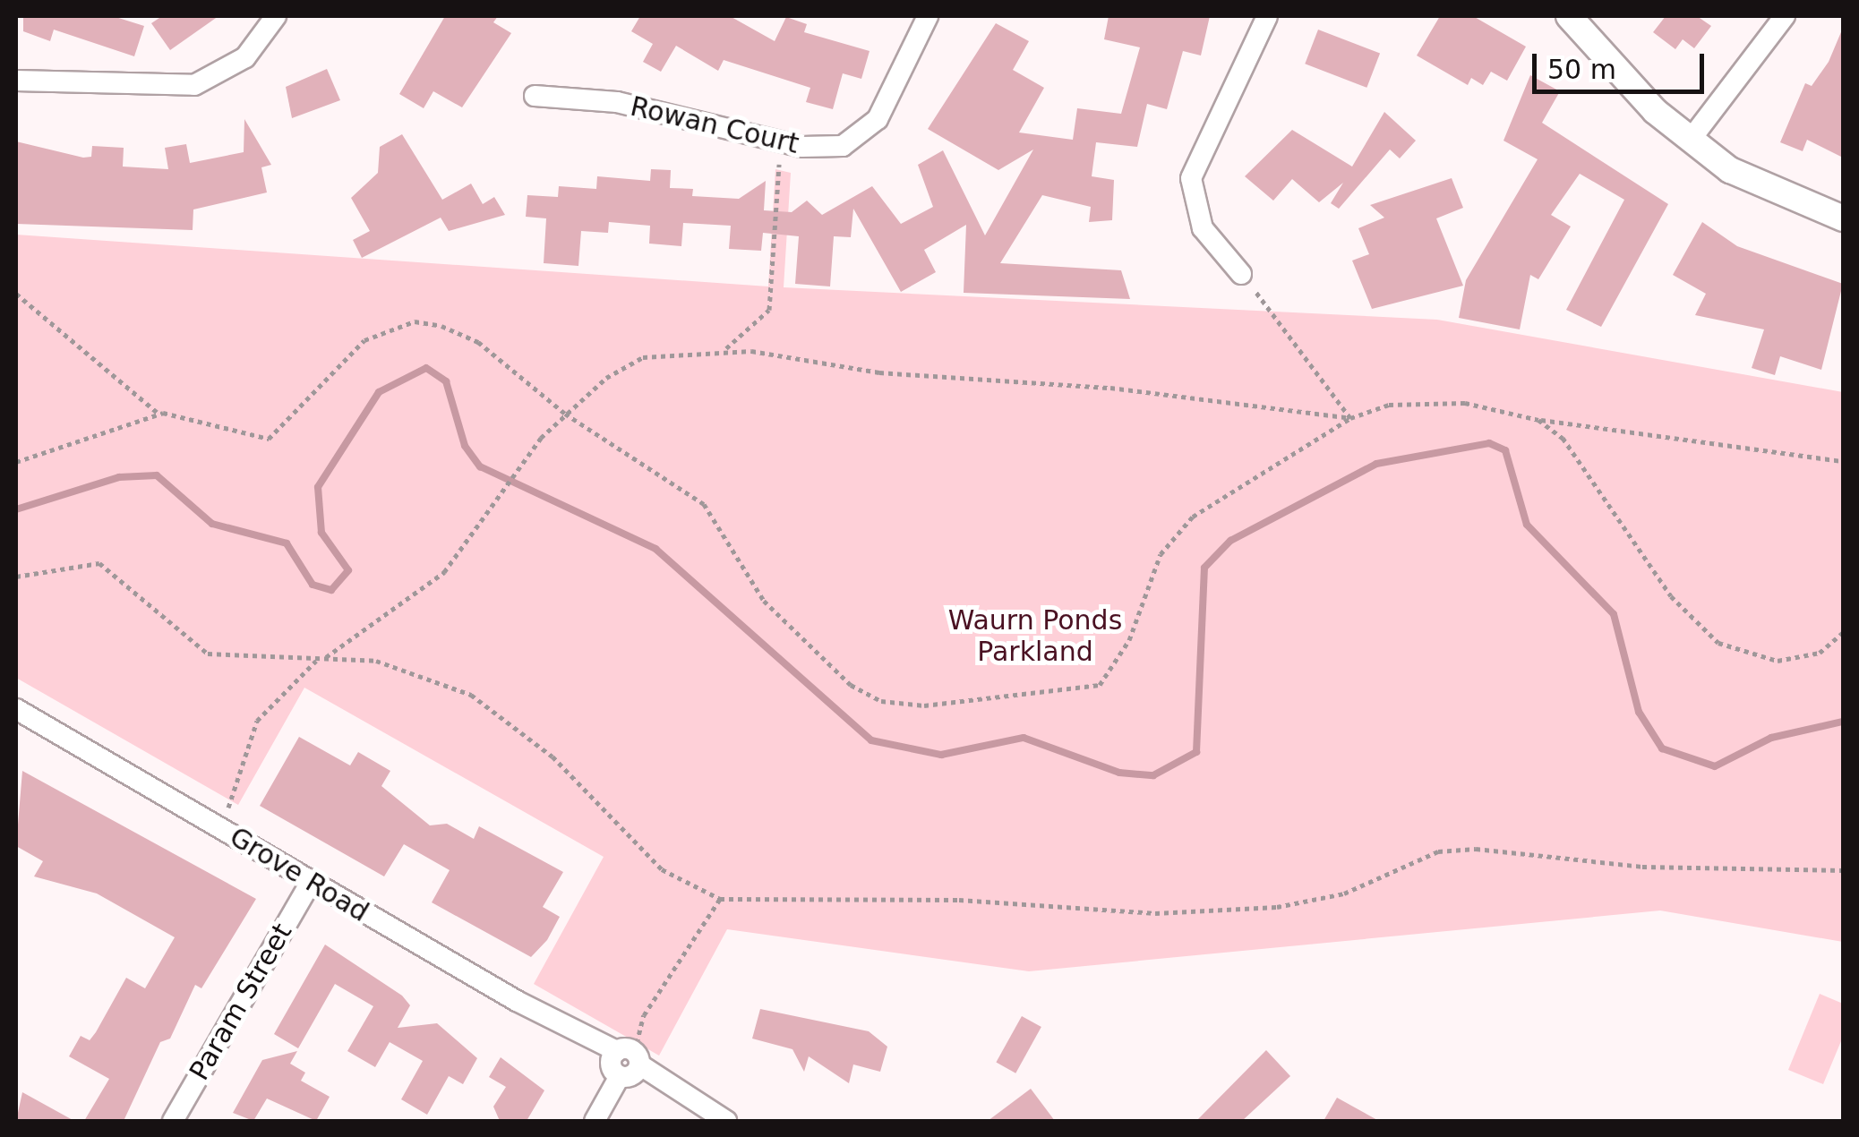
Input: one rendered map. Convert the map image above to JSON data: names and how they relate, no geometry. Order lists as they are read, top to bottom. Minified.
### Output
{"streets":{"street":["Rowan Court","Grove Road","Param Street"]},"crossings":[["Grove Road","Param Street"]],"parks":["Waurn Ponds Parkland"],"scale_bar":"50 m"}
